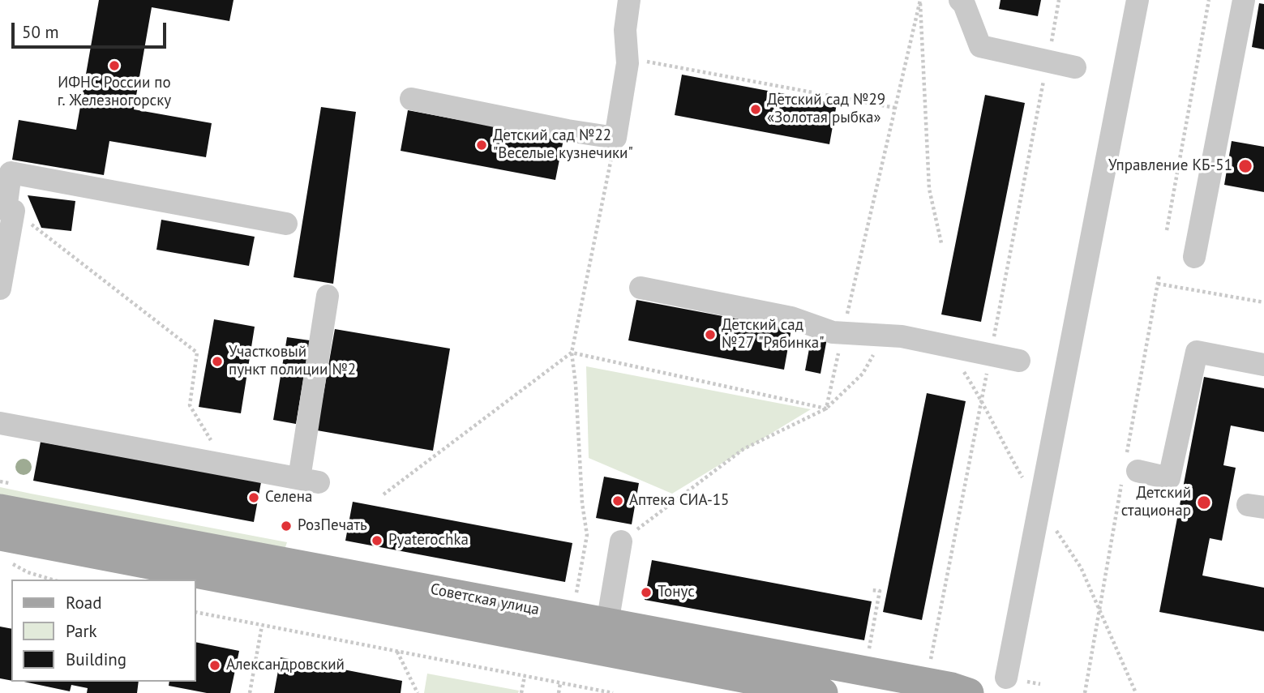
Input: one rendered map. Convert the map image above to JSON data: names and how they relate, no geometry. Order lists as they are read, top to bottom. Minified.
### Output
{"streets":{"main road":["Советская улица"]},"places":["ИФНС России по г. Железногорску","Детский сад №29 «Золотая рыбка»","Детский сад №22 \"Веселые кузнечики\"","Управление КБ-51","Детский сад №27 \"Рябинка\"","Участковый пункт полиции №2","Селена","Аптека СИА-15","Детский стационар","РозПечать","Pyaterochka","Тонус","Александровский"],"legend":["Road","Park","Building"],"scale_bar":"50 m"}
